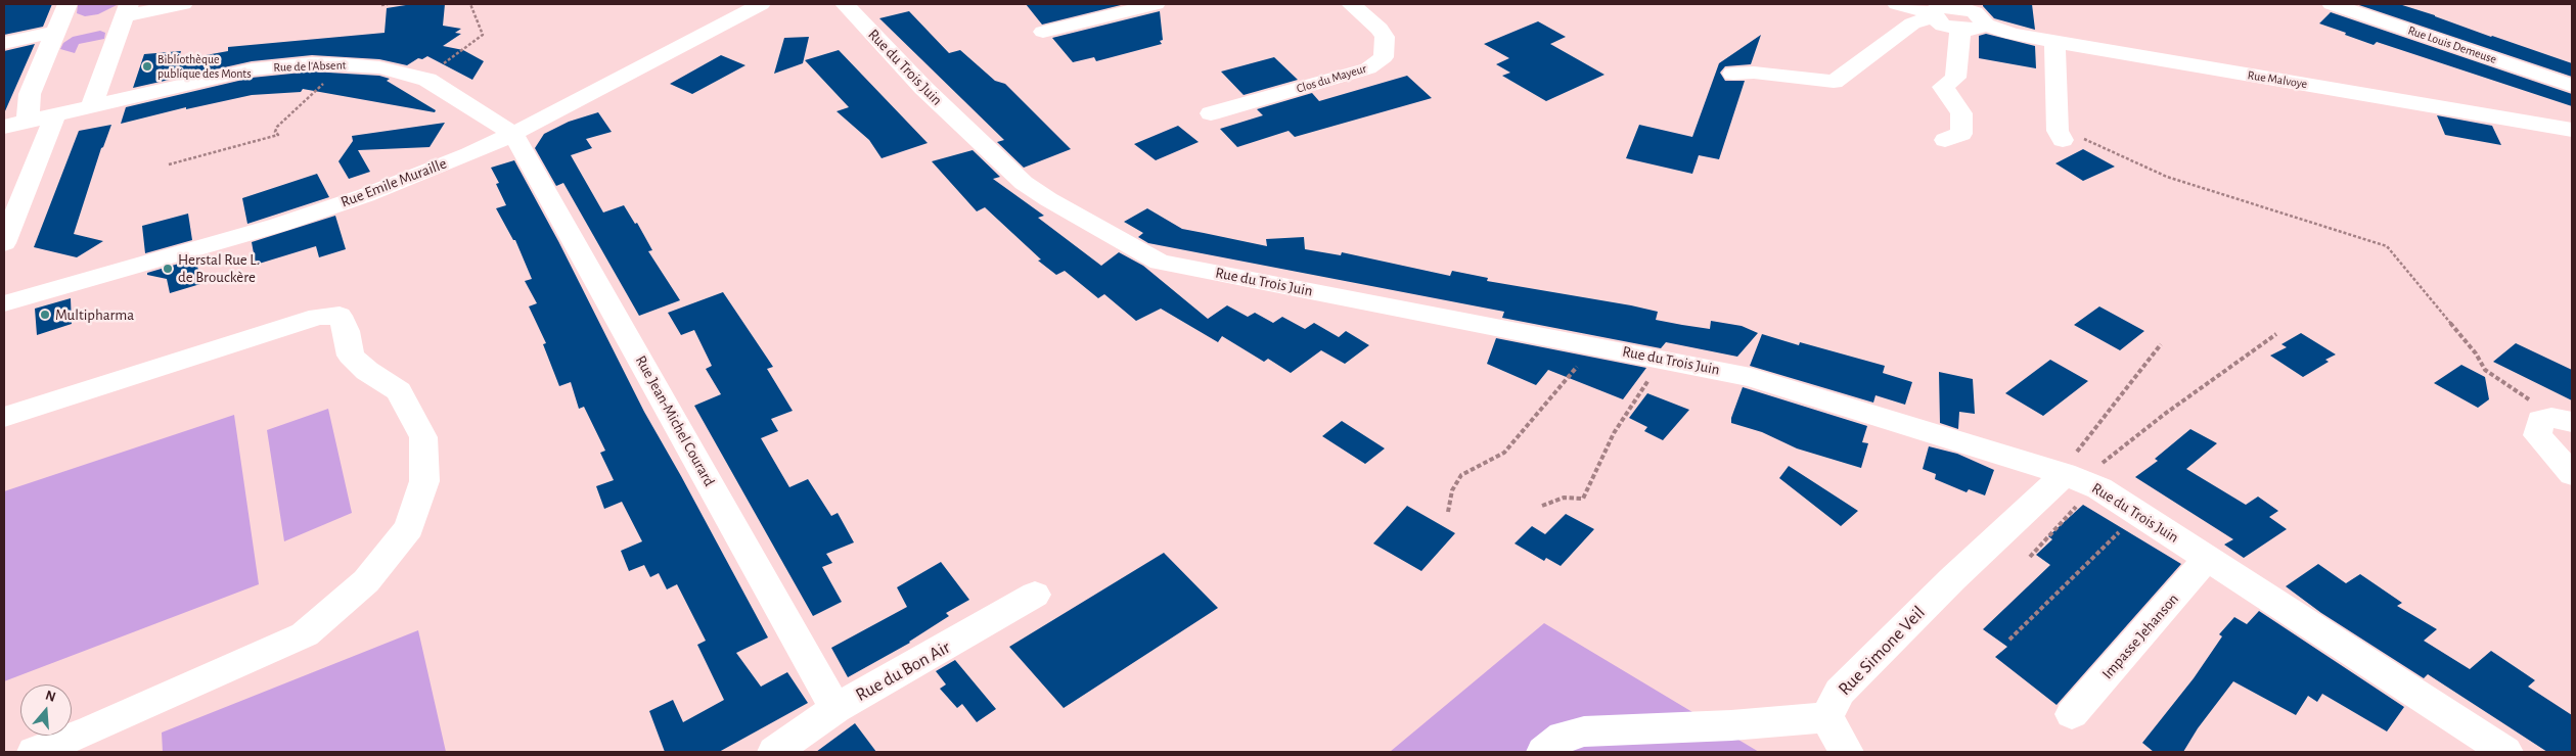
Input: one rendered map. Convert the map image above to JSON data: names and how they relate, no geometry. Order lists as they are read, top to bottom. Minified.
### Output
{"streets":{"street":["Rue Louis Demeuse","Rue de l'Absent","Rue du Trois Juin","Clos du Mayeur","Rue Malvoye","Rue Emile Muraille","Rue Jean-Michel Courard","Impasse Jehanson","Rue Simone Veil","Rue du Bon Air"]},"crossings":[["Rue de l'Absent","Rue Emile Muraille"],["Rue de l'Absent","Rue Jean-Michel Courard"],["Rue du Trois Juin","Impasse Jehanson"],["Rue du Trois Juin","Rue Simone Veil"],["Rue Emile Muraille","Rue Jean-Michel Courard"],["Rue Jean-Michel Courard","Rue du Bon Air"]],"places":["Bibliothèque publique des Monts","Herstal Rue L. de Brouckère","Multipharma"],"north":"top"}
